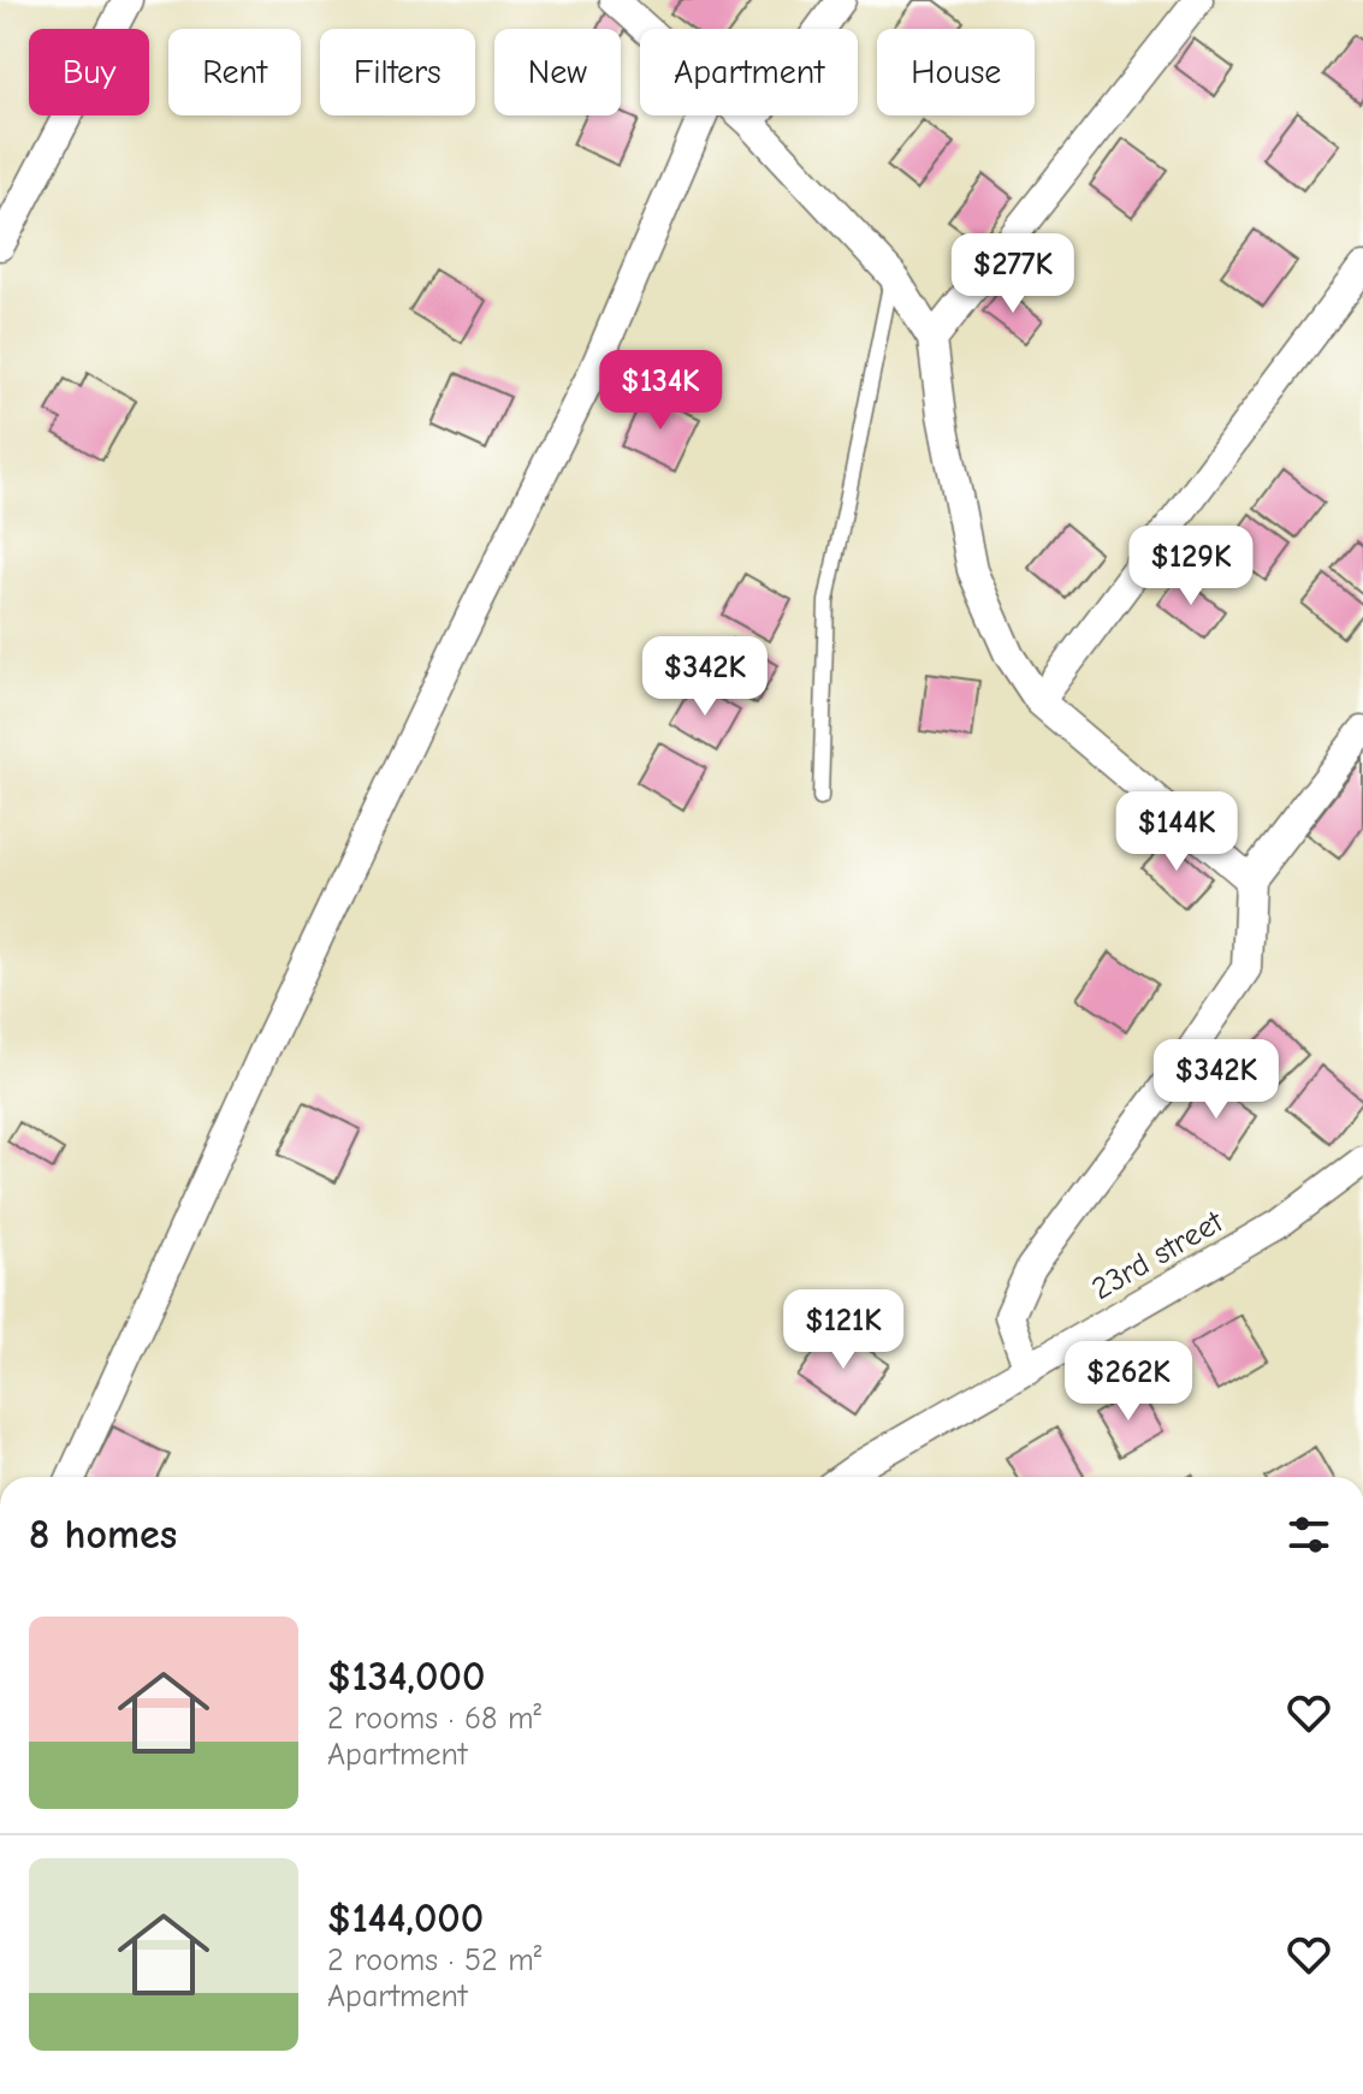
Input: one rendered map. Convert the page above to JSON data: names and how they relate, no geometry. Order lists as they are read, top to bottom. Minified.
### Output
{"streets":{"street":["23rd street"]},"page":{"chip":["Buy","Rent","Filters","New","Apartment","House"],"price":["$277K","$134K","$129K","$342K","$144K","$342K","$121K","$262K"],"heading":"8 homes","list":[{"name":"$134,000","note":"2 rooms · 68 m² · Apartment"},{"name":"$144,000","note":"2 rooms · 52 m² · Apartment"}]}}
